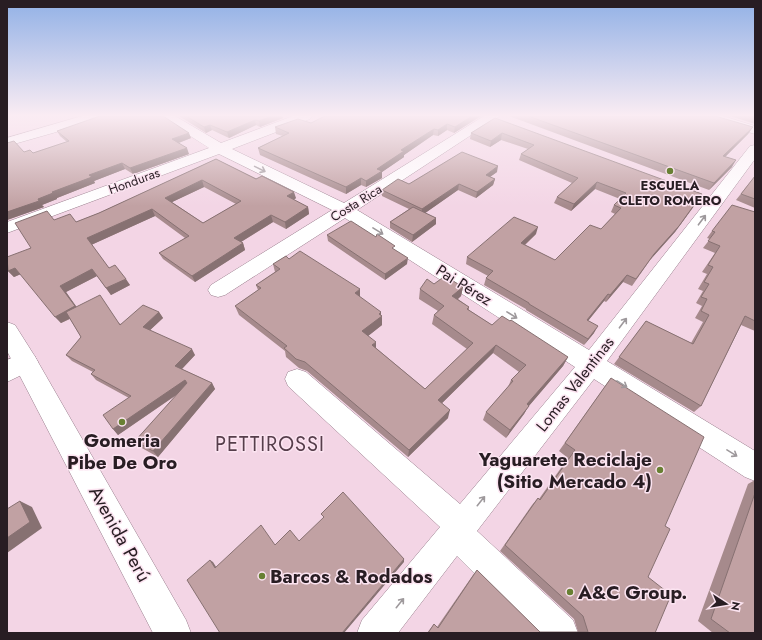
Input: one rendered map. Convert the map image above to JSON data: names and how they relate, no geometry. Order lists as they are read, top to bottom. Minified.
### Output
{"streets":{"street":["Honduras","Costa Rica","Pai Pérez","Lomas Valentinas","Avenida Perú"]},"crossings":[["Honduras","Pai Pérez"],["Costa Rica","Pai Pérez"],["Pai Pérez","Lomas Valentinas"]],"one_way":["Pai Pérez","Lomas Valentinas"],"districts":["PETTIROSSI"],"places":["ESCUELA CLETO ROMERO","Gomeria Pibe De Oro","Yaguarete Reciclaje (Sitio Mercado 4)","Barcos & Rodados","A&C Group."],"north":"right"}
